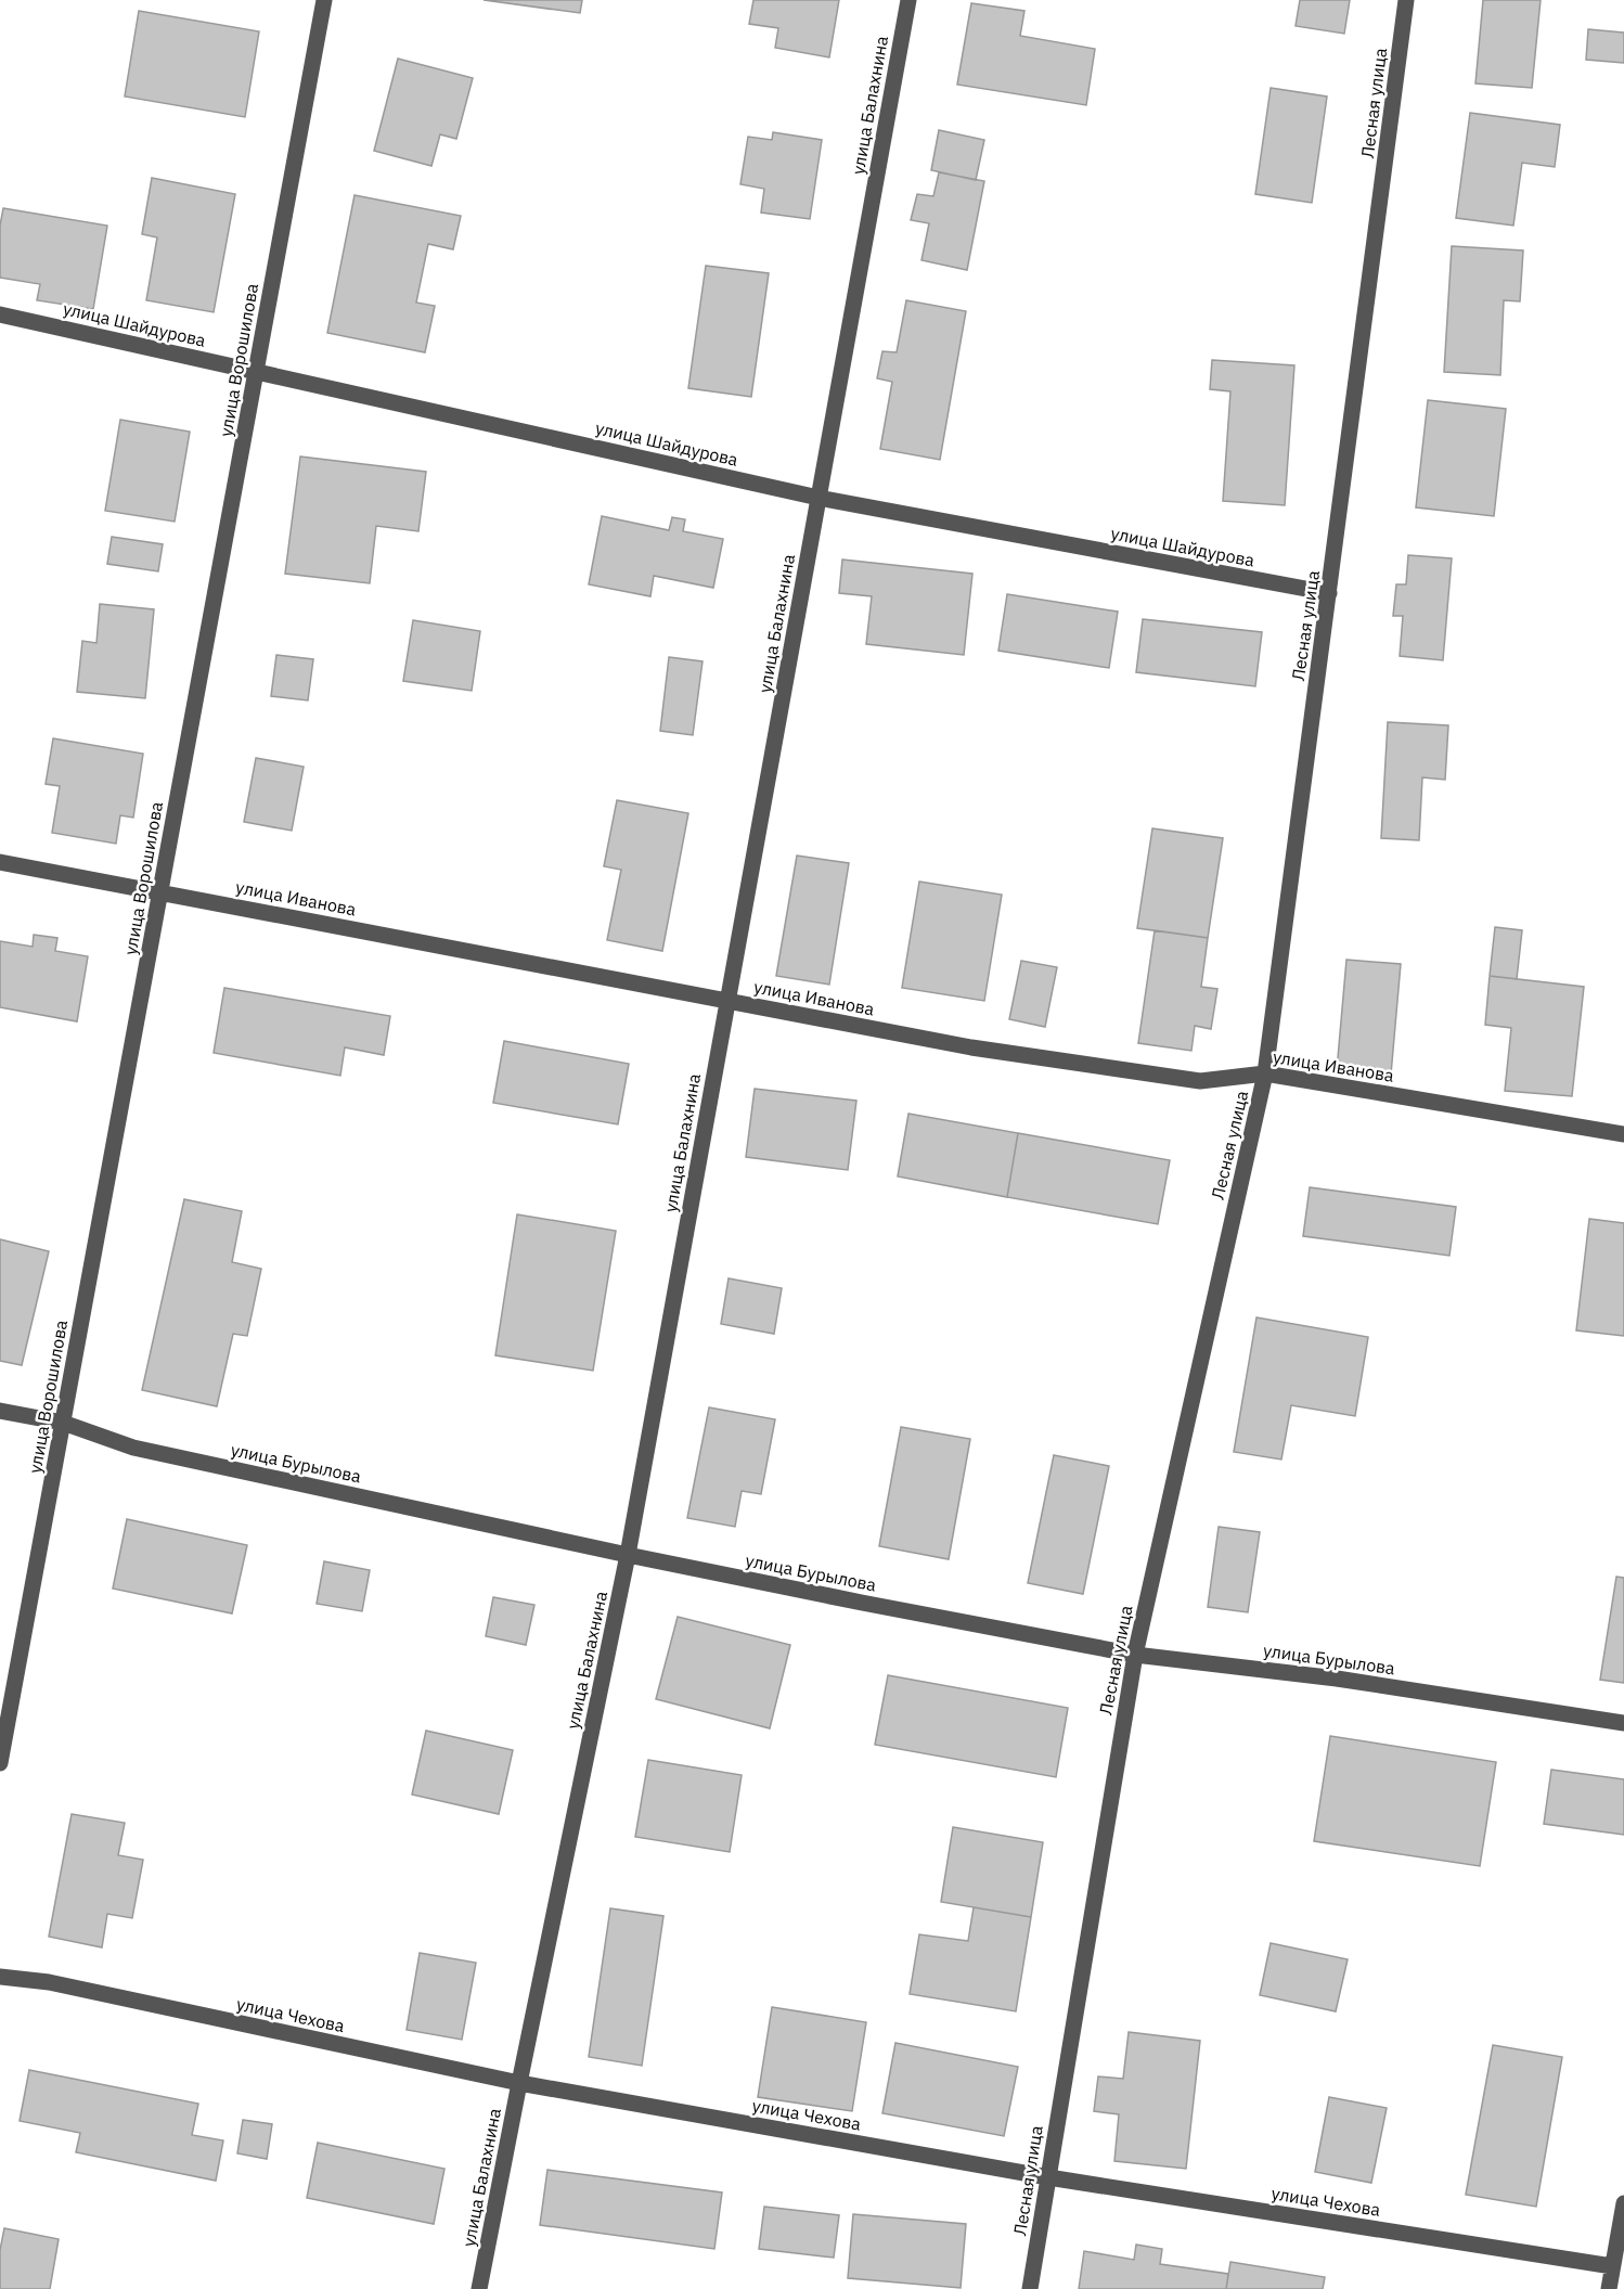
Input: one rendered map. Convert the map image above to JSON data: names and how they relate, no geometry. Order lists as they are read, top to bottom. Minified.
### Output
{"streets":{"street":["Лесная улица","улица Балахнина","улица Шайдурова","улица Ворошилова","улица Иванова","улица Бурылова","улица Чехова"]},"crossings":[["Лесная улица","улица Шайдурова"],["Лесная улица","улица Иванова"],["Лесная улица","улица Бурылова"],["Лесная улица","улица Чехова"],["улица Балахнина","улица Шайдурова"],["улица Балахнина","улица Иванова"],["улица Балахнина","улица Бурылова"],["улица Балахнина","улица Чехова"],["улица Шайдурова","улица Ворошилова"],["улица Ворошилова","улица Иванова"],["улица Ворошилова","улица Бурылова"]]}
